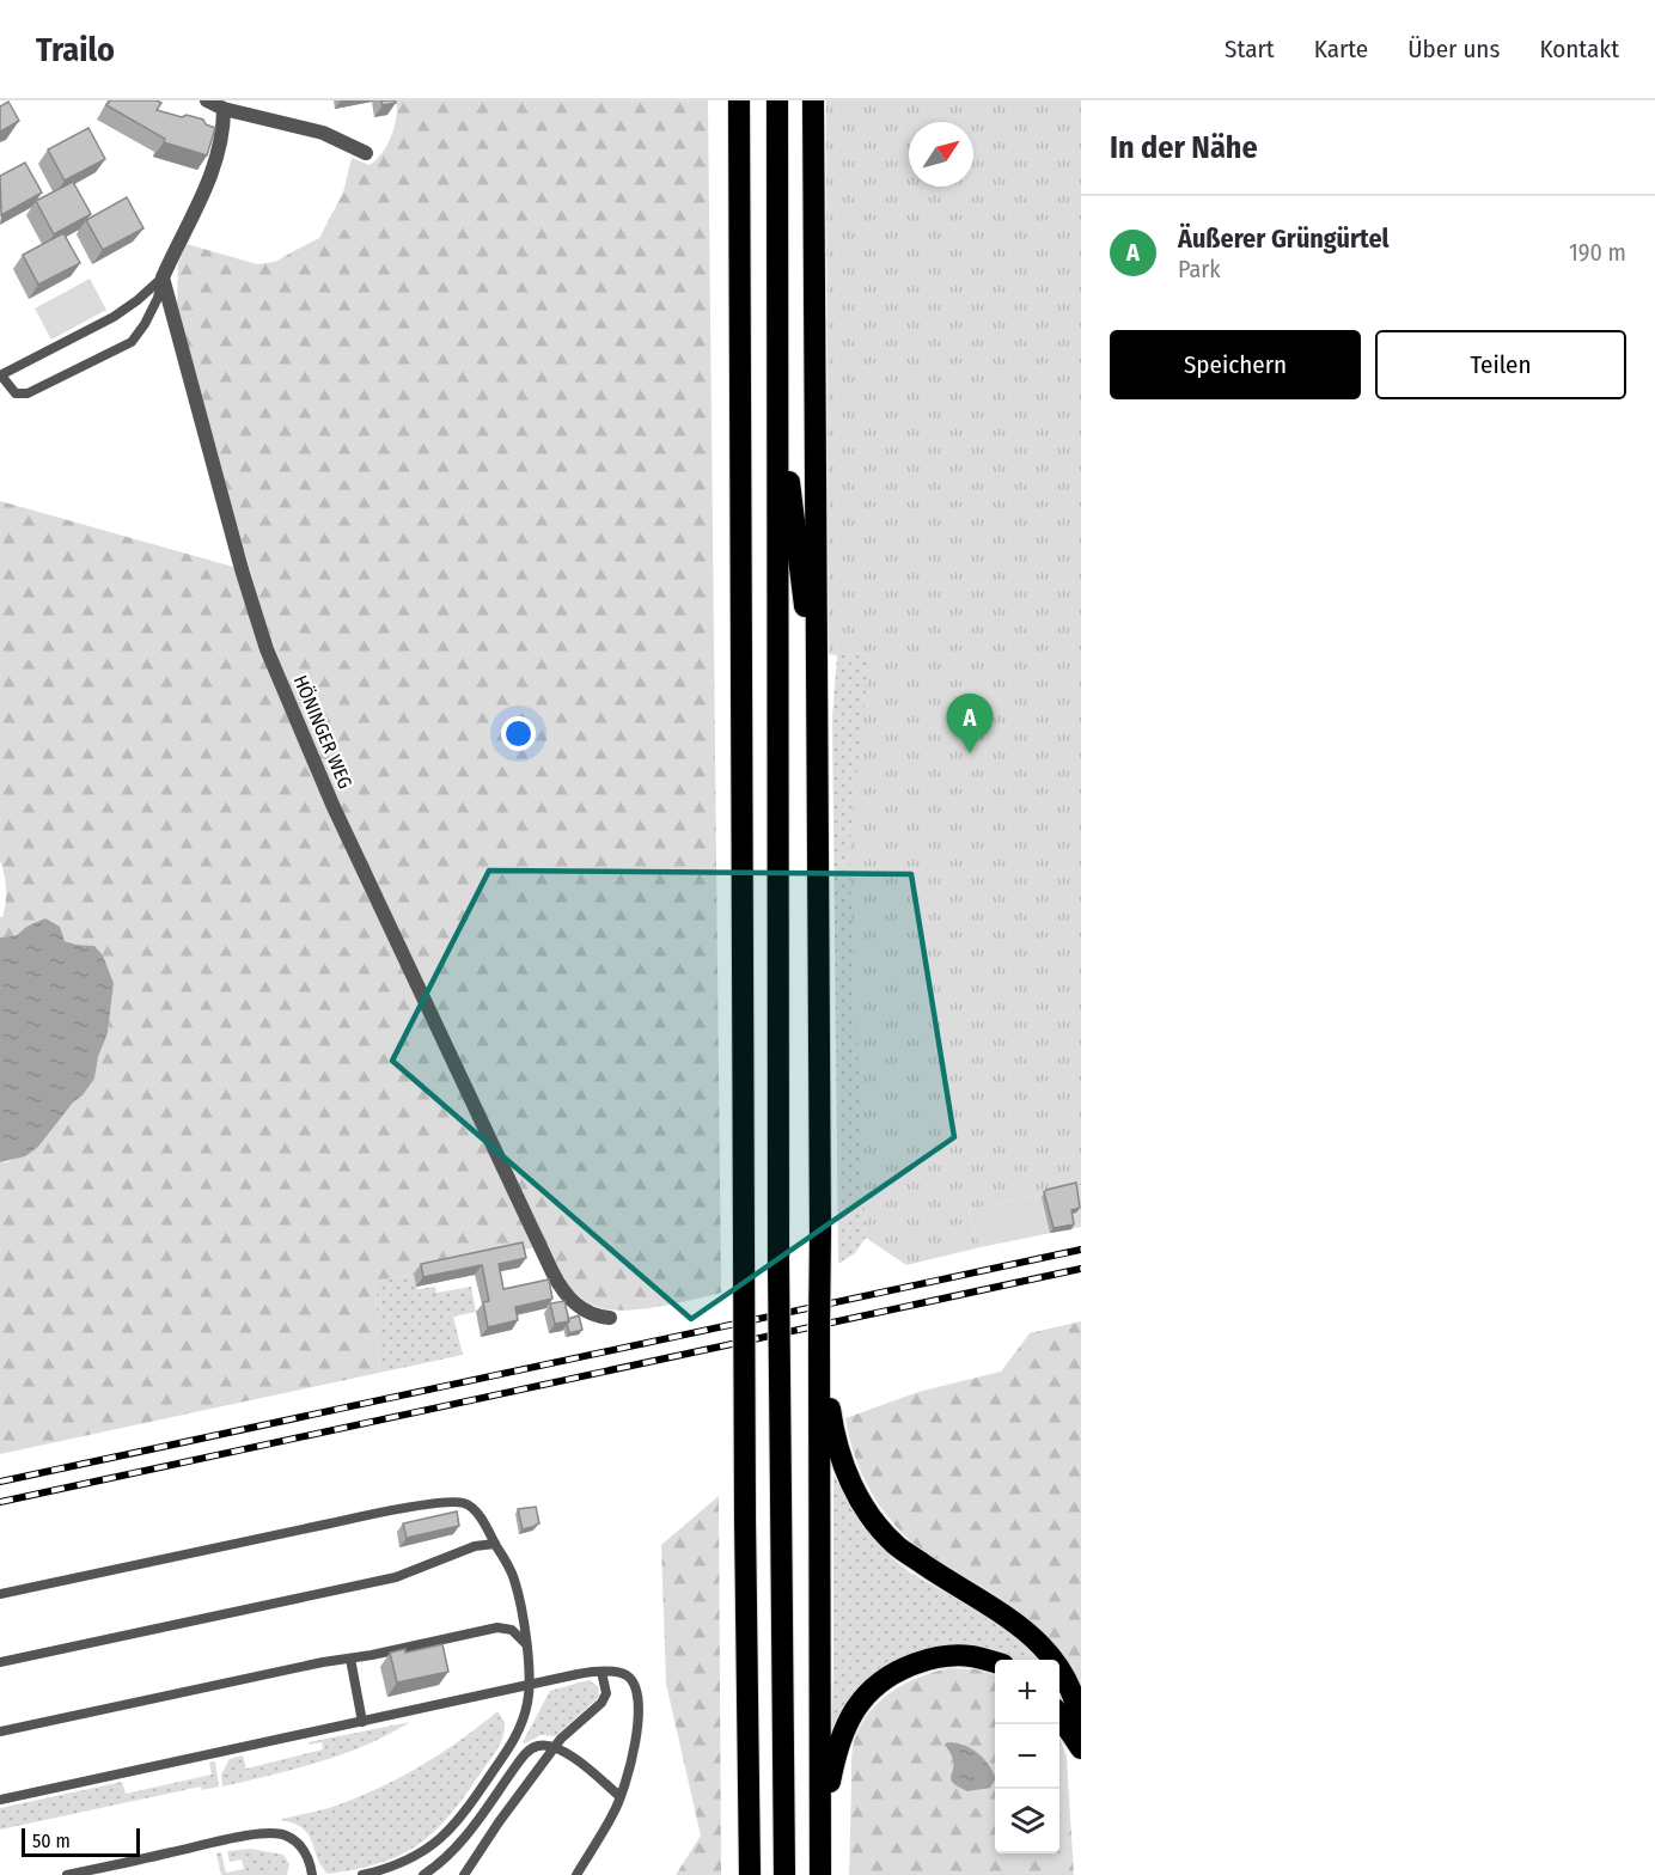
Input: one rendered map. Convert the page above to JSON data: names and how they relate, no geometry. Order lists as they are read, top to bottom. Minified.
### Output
{"streets":{"street":["HÖNINGER WEG"]},"scale_bar":"50 m","north":"top right","page":{"header":"Trailo","nav":["Start","Karte","Über uns","Kontakt"],"heading":"In der Nähe","list":[{"mark":"A","name":"Äußerer Grüngürtel","note":"Park","value":"190 m"}],"buttons":["Speichern","Teilen"],"pins":"A","map_buttons":["+","−"],"scale":"50 m"}}
